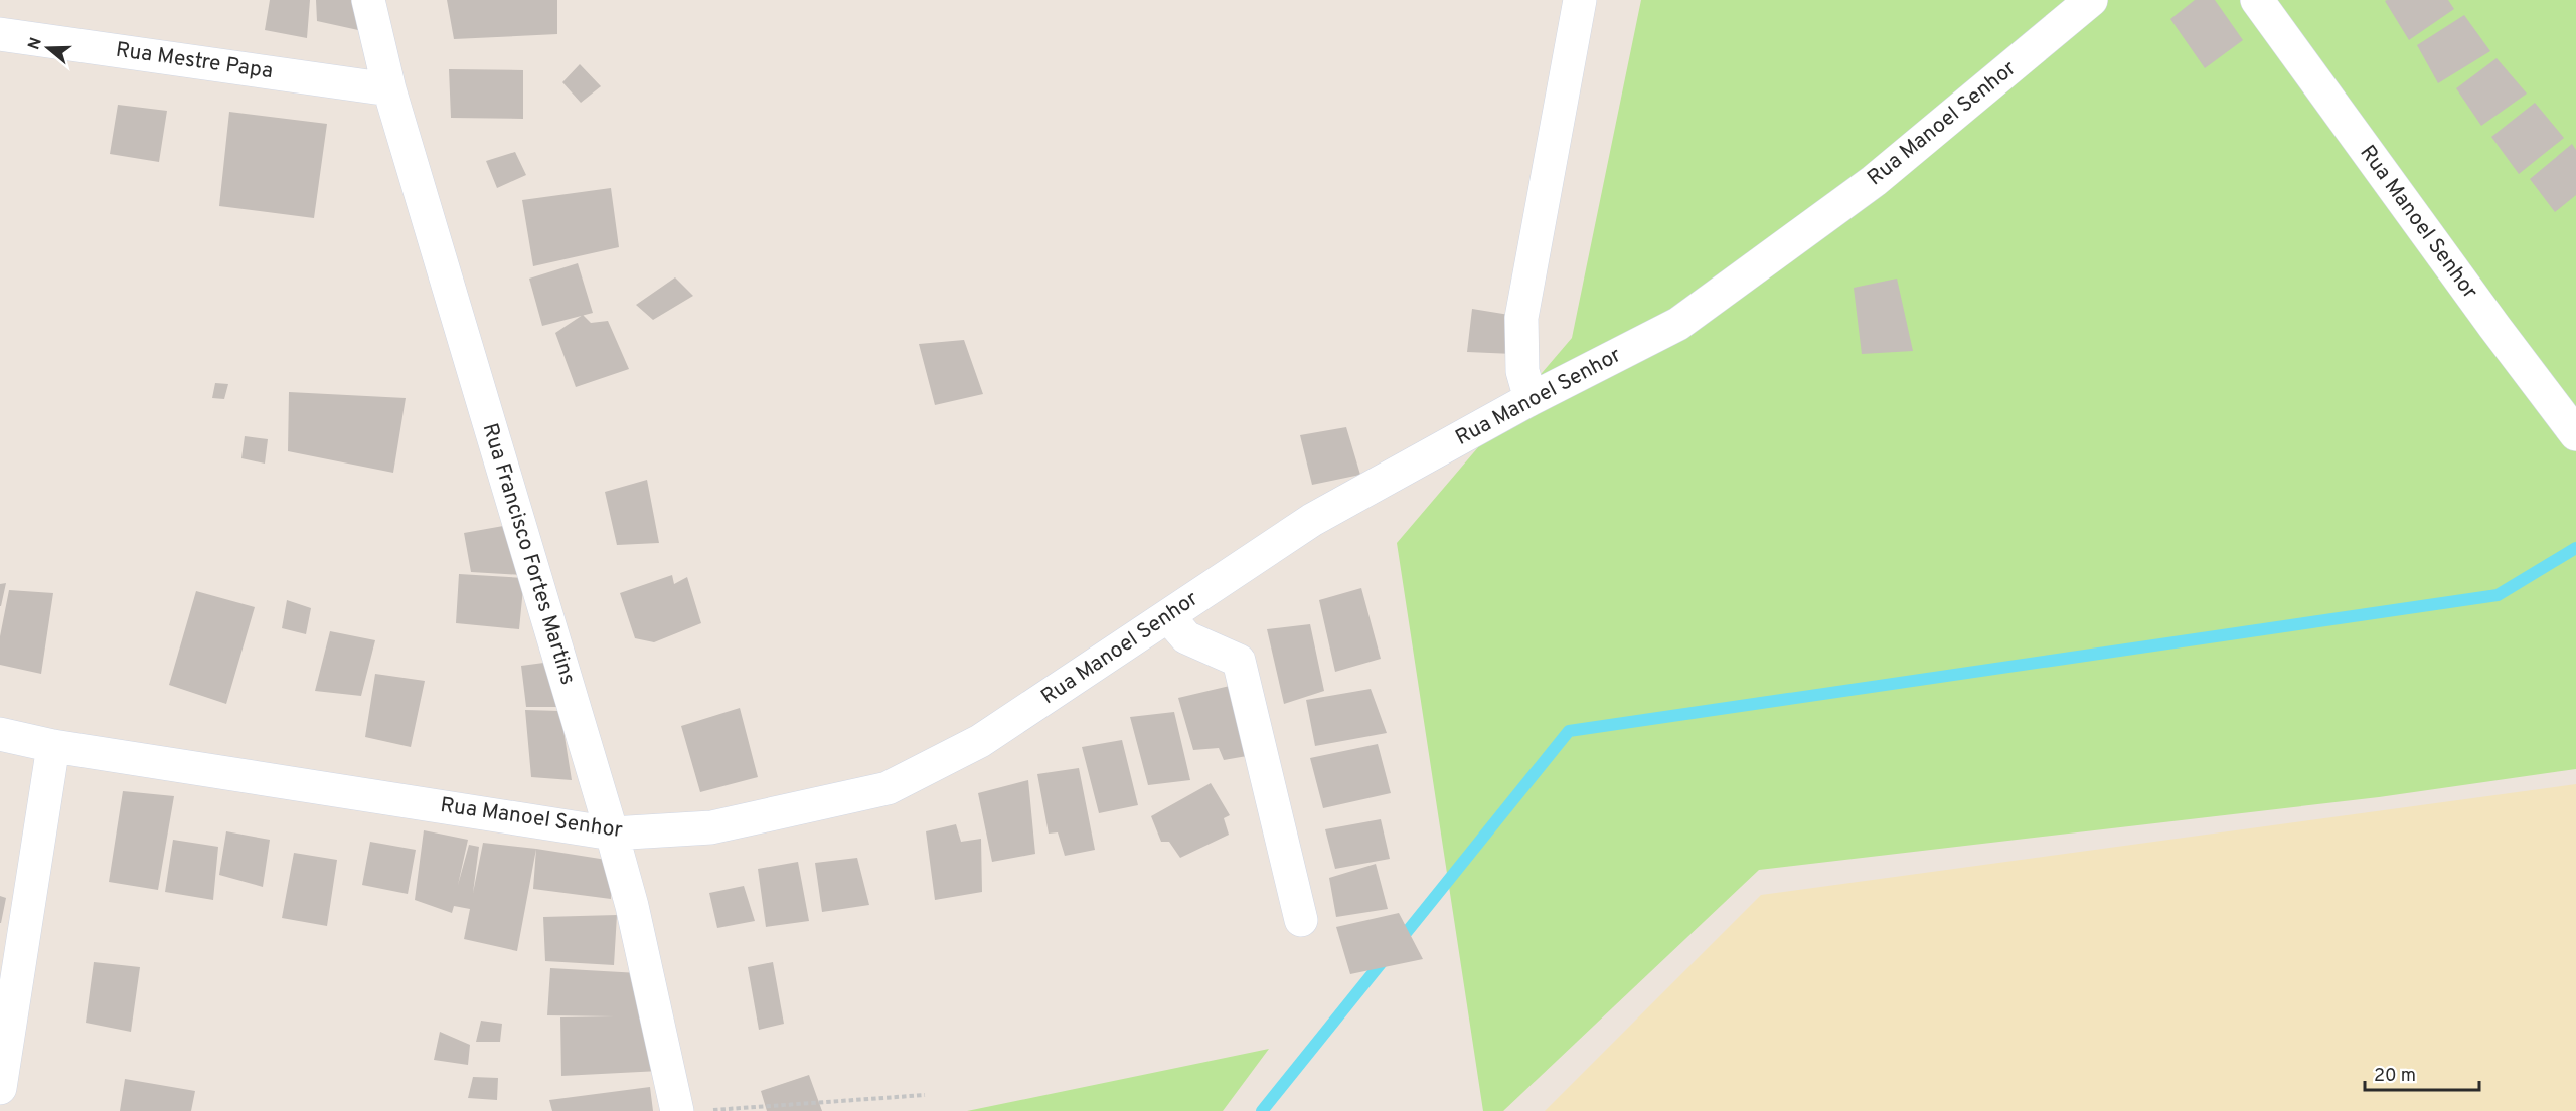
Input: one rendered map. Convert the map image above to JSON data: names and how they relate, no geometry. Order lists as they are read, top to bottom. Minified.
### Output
{"streets":{"street":["Rua Mestre Papa","Rua Manoel Senhor","Rua Francisco Fortes Martins"]},"crossings":[["Rua Mestre Papa","Rua Francisco Fortes Martins"],["Rua Manoel Senhor","Rua Francisco Fortes Martins"]],"scale_bar":"20 m","north":"left"}
